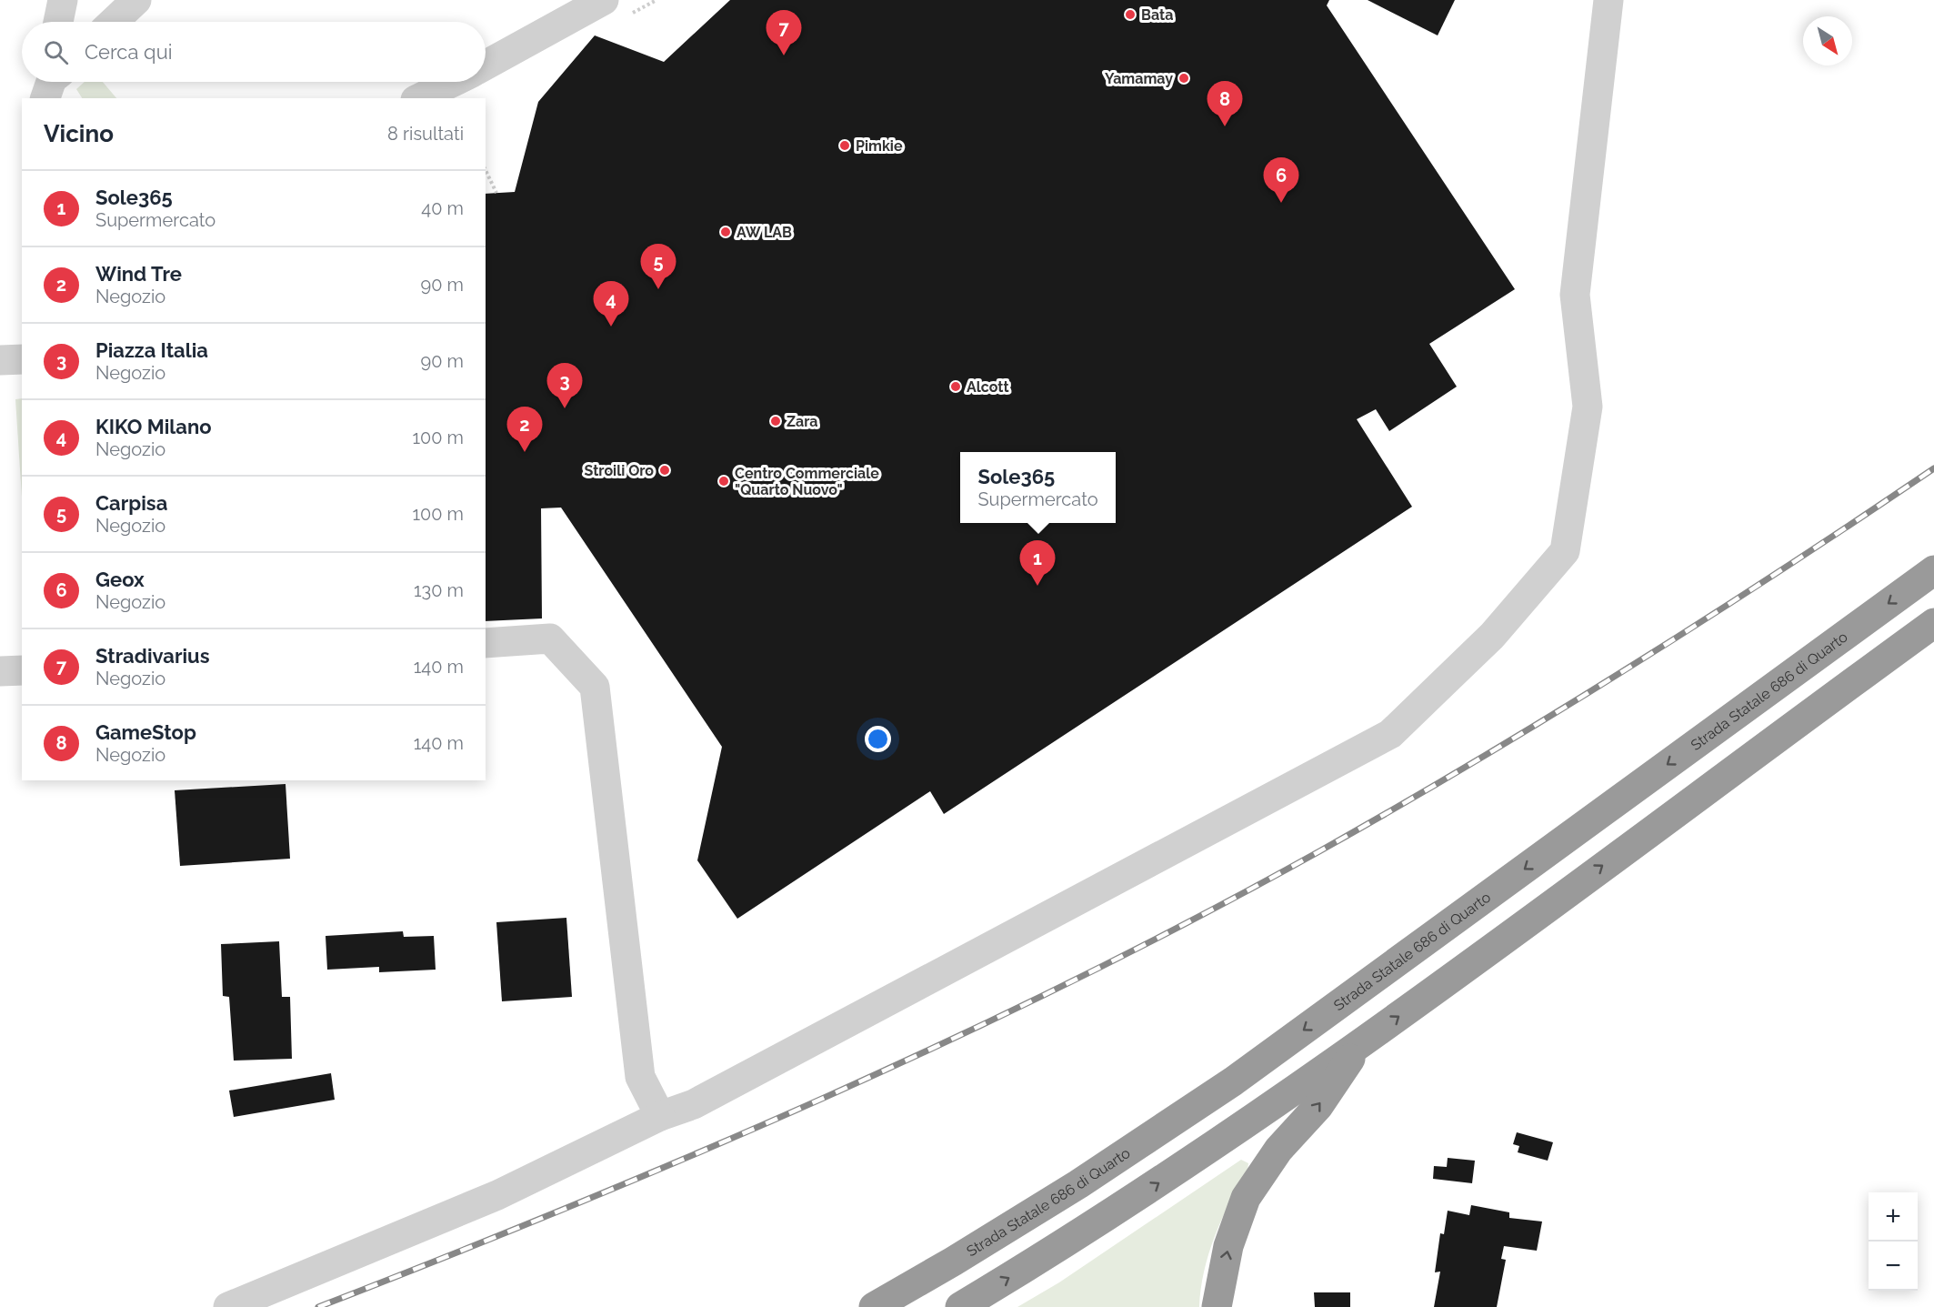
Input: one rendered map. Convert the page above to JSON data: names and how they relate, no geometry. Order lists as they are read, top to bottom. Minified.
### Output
{"streets":{"highway":["Strada Statale 686 di Quarto"]},"places":["Bata","Yamamay","Pimkie","AW LAB","Alcott","Zara","Stroili Oro","Centro Commerciale \"Quarto Nuovo\""],"north":"bottom right","page":{"pins":["7","8","6","5","4","3","2","1"],"search":"Cerca qui","heading":["Vicino","8 risultati"],"list":[{"mark":"1","name":"Sole365","note":"Supermercato","value":"40 m"},{"mark":"2","name":"Wind Tre","note":"Negozio","value":"90 m"},{"mark":"3","name":"Piazza Italia","note":"Negozio","value":"90 m"},{"mark":"4","name":"KIKO Milano","note":"Negozio","value":"100 m"},{"mark":"5","name":"Carpisa","note":"Negozio","value":"100 m"},{"mark":"6","name":"Geox","note":"Negozio","value":"130 m"},{"mark":"7","name":"Stradivarius","note":"Negozio","value":"140 m"},{"mark":"8","name":"GameStop","note":"Negozio","value":"140 m"}],"popup":["Sole365","Supermercato"],"map_buttons":["+","−"]}}
